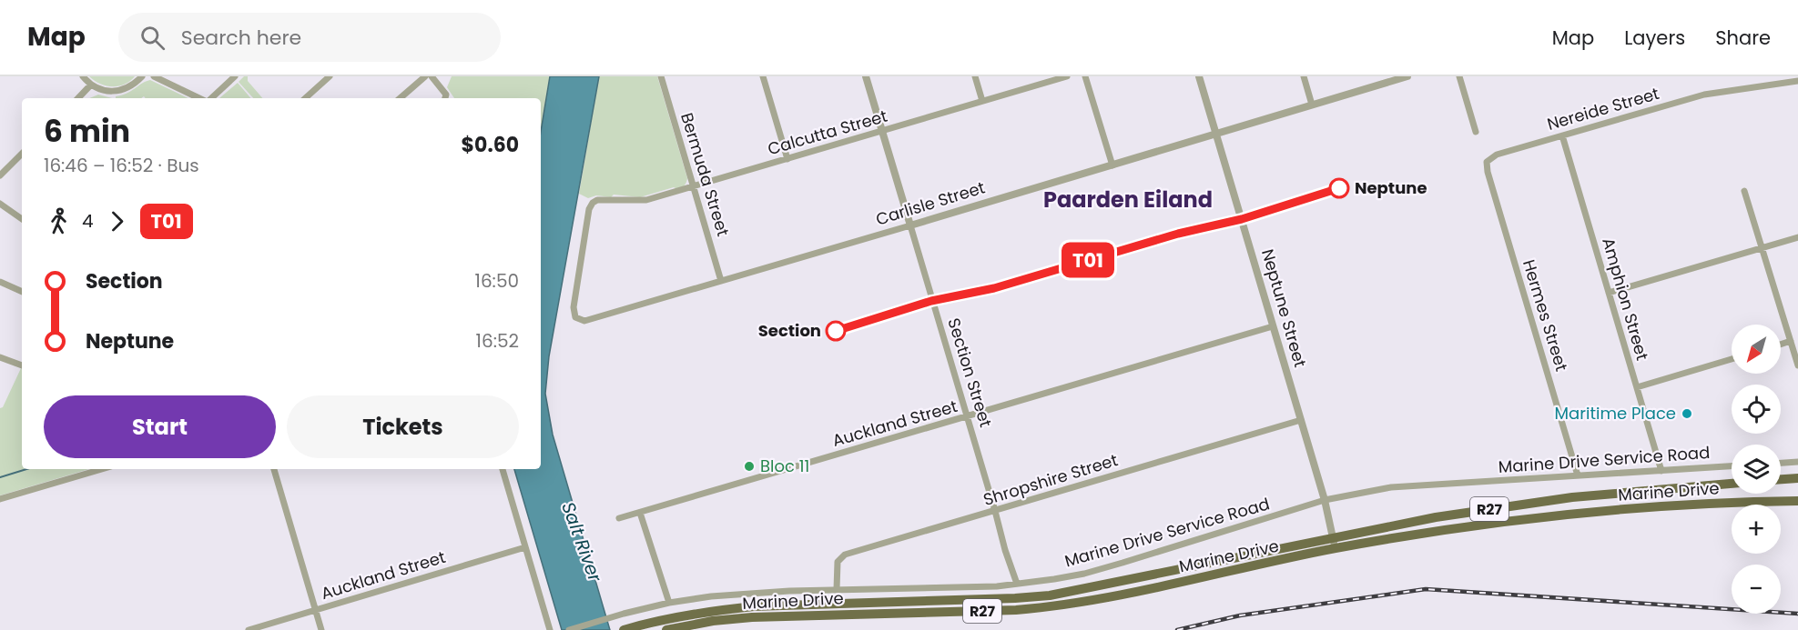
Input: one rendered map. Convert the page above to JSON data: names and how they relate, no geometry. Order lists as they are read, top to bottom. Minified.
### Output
{"streets":{"main road":["Marine Drive","R27"],"street":["Nereide Street","Calcutta Street","Bermuda Street","Carlisle Street","Amphion Street","Neptune Street","Hermes Street","Section Street","Auckland Street","Marine Drive Service Road","Shropshire Street"]},"crossings":[["Nereide Street","Amphion Street"],["Nereide Street","Hermes Street"],["Calcutta Street","Bermuda Street"],["Calcutta Street","Carlisle Street"],["Calcutta Street","Section Street"],["Bermuda Street","Carlisle Street"],["Carlisle Street","Neptune Street"],["Carlisle Street","Section Street"],["Amphion Street","Marine Drive Service Road"],["Neptune Street","Auckland Street"],["Neptune Street","Marine Drive Service Road"],["Neptune Street","Shropshire Street"],["Neptune Street","Marine Drive"],["Hermes Street","Marine Drive Service Road"],["Section Street","Auckland Street"],["Section Street","Marine Drive Service Road"],["Section Street","Shropshire Street"],["Marine Drive Service Road","Shropshire Street"]],"districts":["Paarden Eiland"],"water":["Salt River"],"places":["Neptune","Section","Maritime Place","Bloc 11"],"lines":["bus line T01"],"north":"bottom left","page":{"header":"Map","search":"Search here","nav":["Map","Layers","Share"],"on_map":"T01","heading":["6 min","16:46 – 16:52 · Bus","$0.60"],"legs":["4","T01"],"list":[{"name":"Section","value":"16:50"},{"name":"Neptune","value":"16:52"}],"map_buttons":["+","−"],"buttons":["Start","Tickets"]}}
